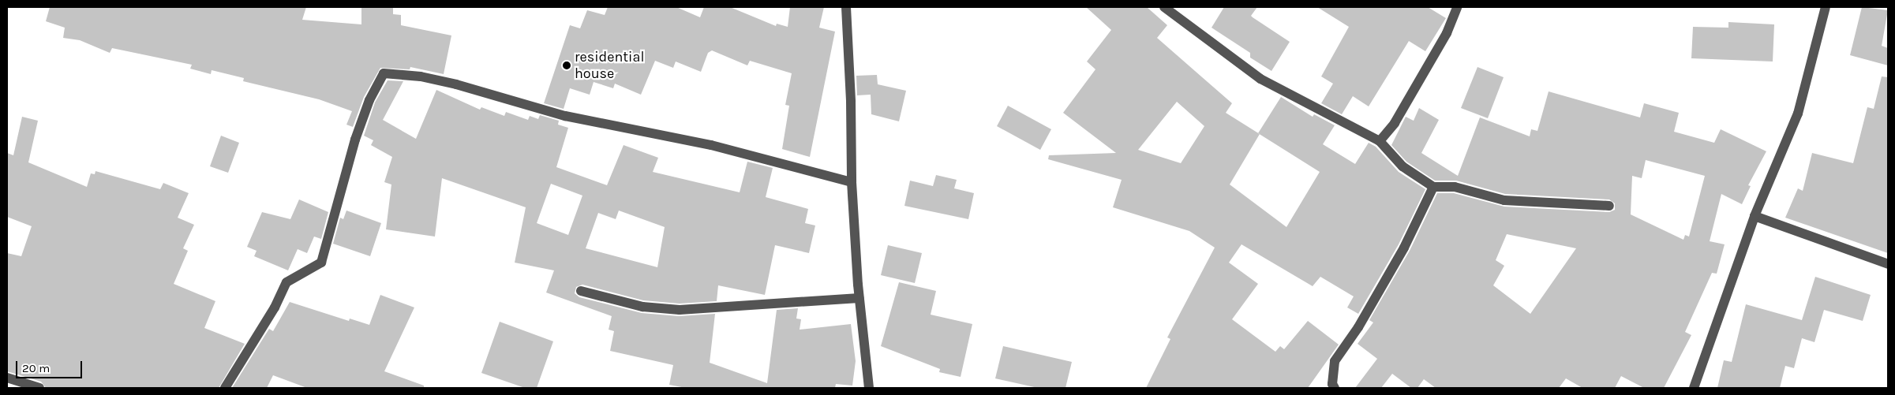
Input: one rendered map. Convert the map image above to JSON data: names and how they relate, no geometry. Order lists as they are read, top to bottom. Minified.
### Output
{"places":["residential house"],"scale_bar":"20 m"}
